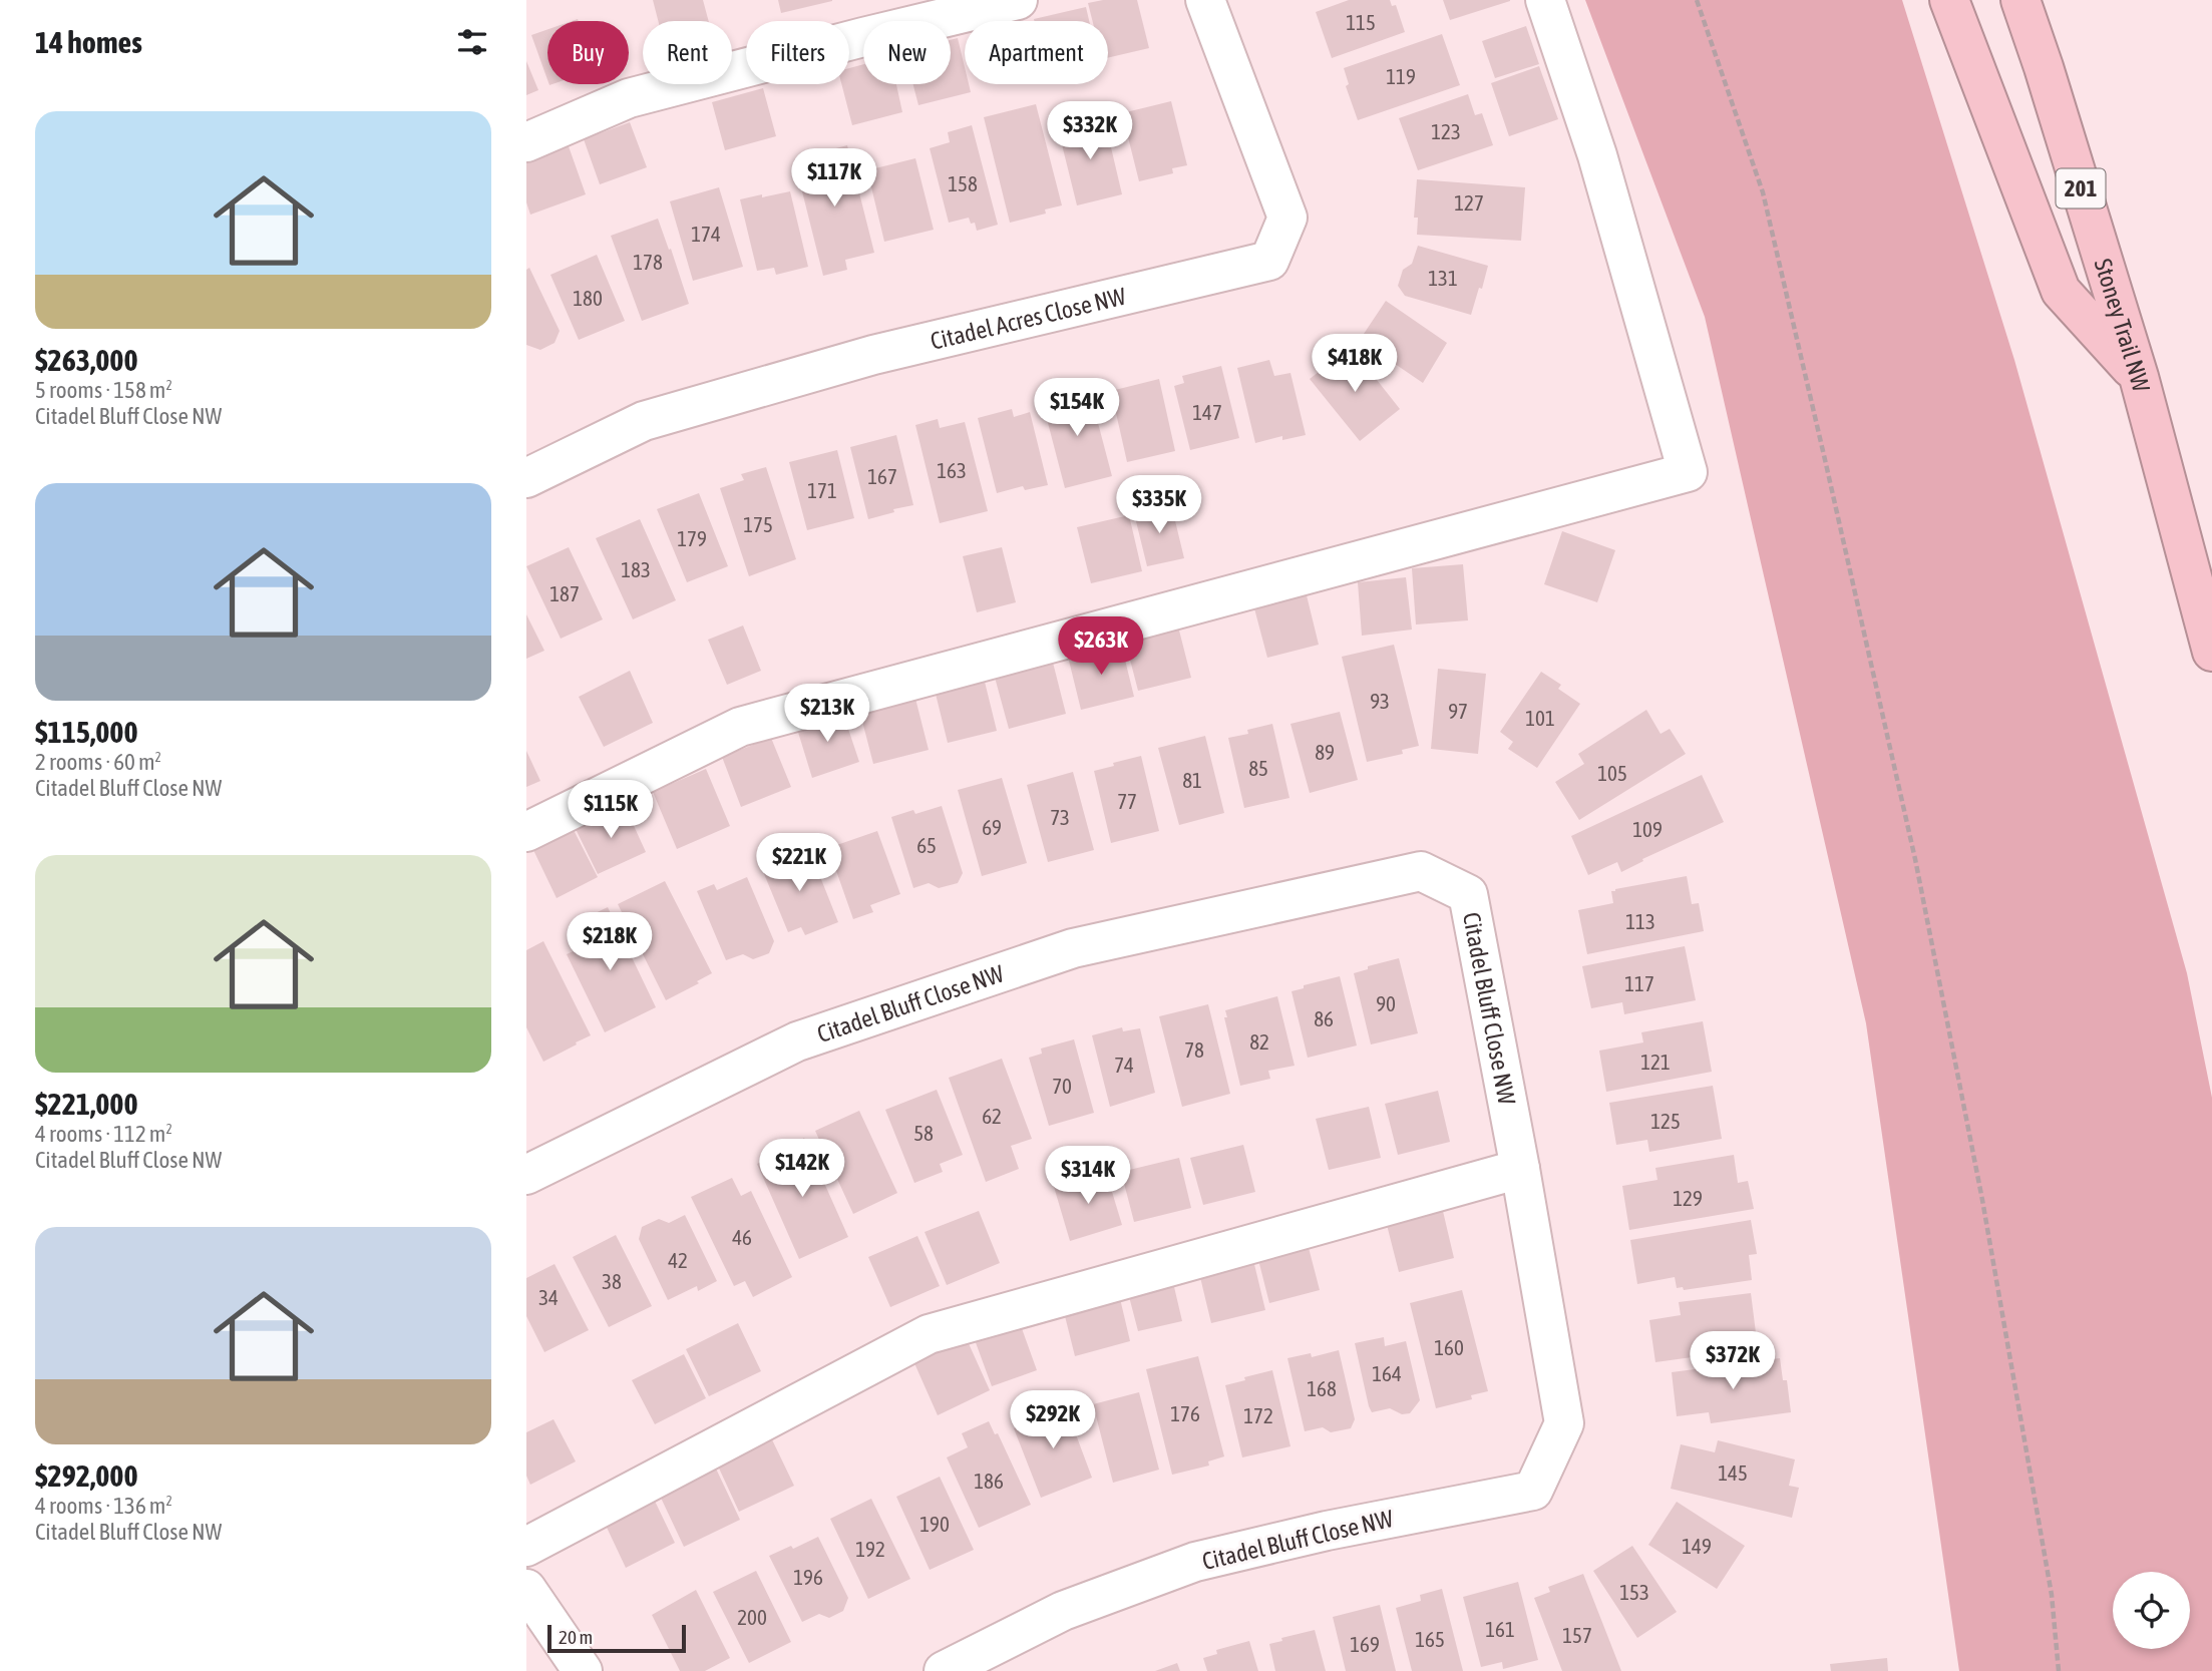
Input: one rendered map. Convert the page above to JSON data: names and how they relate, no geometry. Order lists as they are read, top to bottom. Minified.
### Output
{"streets":{"highway":["201","Stoney Trail NW"],"street":["Citadel Acres Close NW","Citadel Bluff Close NW"]},"house_numbers":["115","119","123","158","127","174","178","131","180","147","163","167","171","175","179","183","187","93","97","101","89","85","105","81","77","73","69","109","65","113","117","90","86","82","78","121","74","70","62","125","58","129","46","42","38","34","160","164","168","176","172","145","186","190","149","192","196","153","200","161","157","165","169"],"scale_bar":"20 m","page":{"heading":"14 homes","chip":["Buy","Rent","Filters","New","Apartment"],"list":[{"name":"$263,000","note":"5 rooms · 158 m² · Citadel Bluff Close NW"},{"name":"$115,000","note":"2 rooms · 60 m² · Citadel Bluff Close NW"},{"name":"$221,000","note":"4 rooms · 112 m² · Citadel Bluff Close NW"},{"name":"$292,000","note":"4 rooms · 136 m² · Citadel Bluff Close NW"}],"price":["$332K","$117K","$418K","$154K","$335K","$263K","$213K","$115K","$221K","$218K","$142K","$314K","$372K","$292K"],"scale":"20 m"}}
